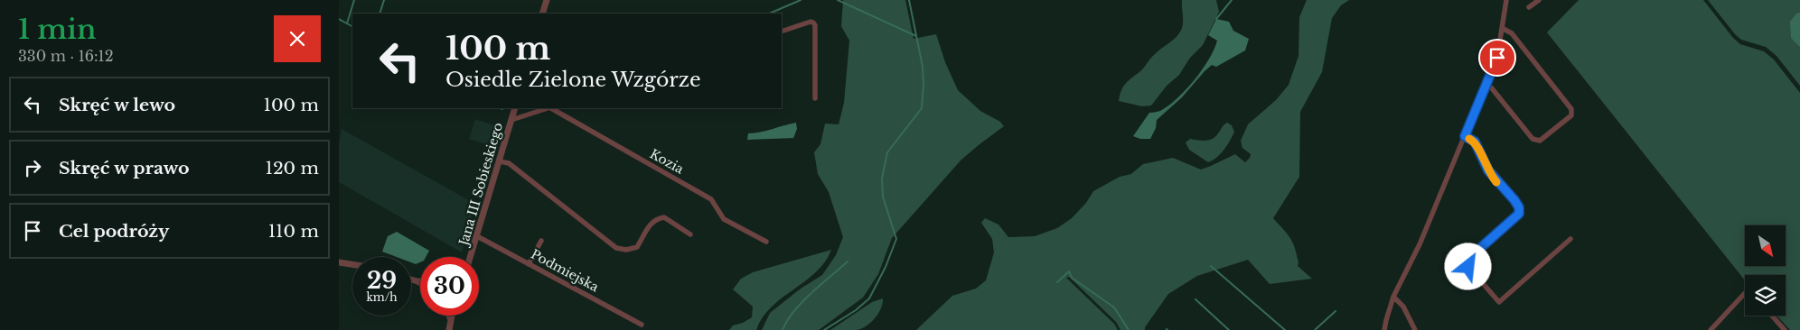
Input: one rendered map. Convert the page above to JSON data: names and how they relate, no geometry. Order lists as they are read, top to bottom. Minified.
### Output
{"streets":{"street":["Kozia","Jana III Sobieskiego","Podmiejska"]},"crossings":[["Kozia","Jana III Sobieskiego"],["Jana III Sobieskiego","Podmiejska"]],"north":"bottom right","page":{"heading":["1 min","330 m · 16:12"],"turn":["100 m","Osiedle Zielone Wzgórze"],"list":[{"name":"Skręć w lewo","value":"100 m"},{"name":"Skręć w prawo","value":"120 m"},{"name":"Cel podróży","value":"110 m"}],"speed":"29 km/h","limit":"30"}}
